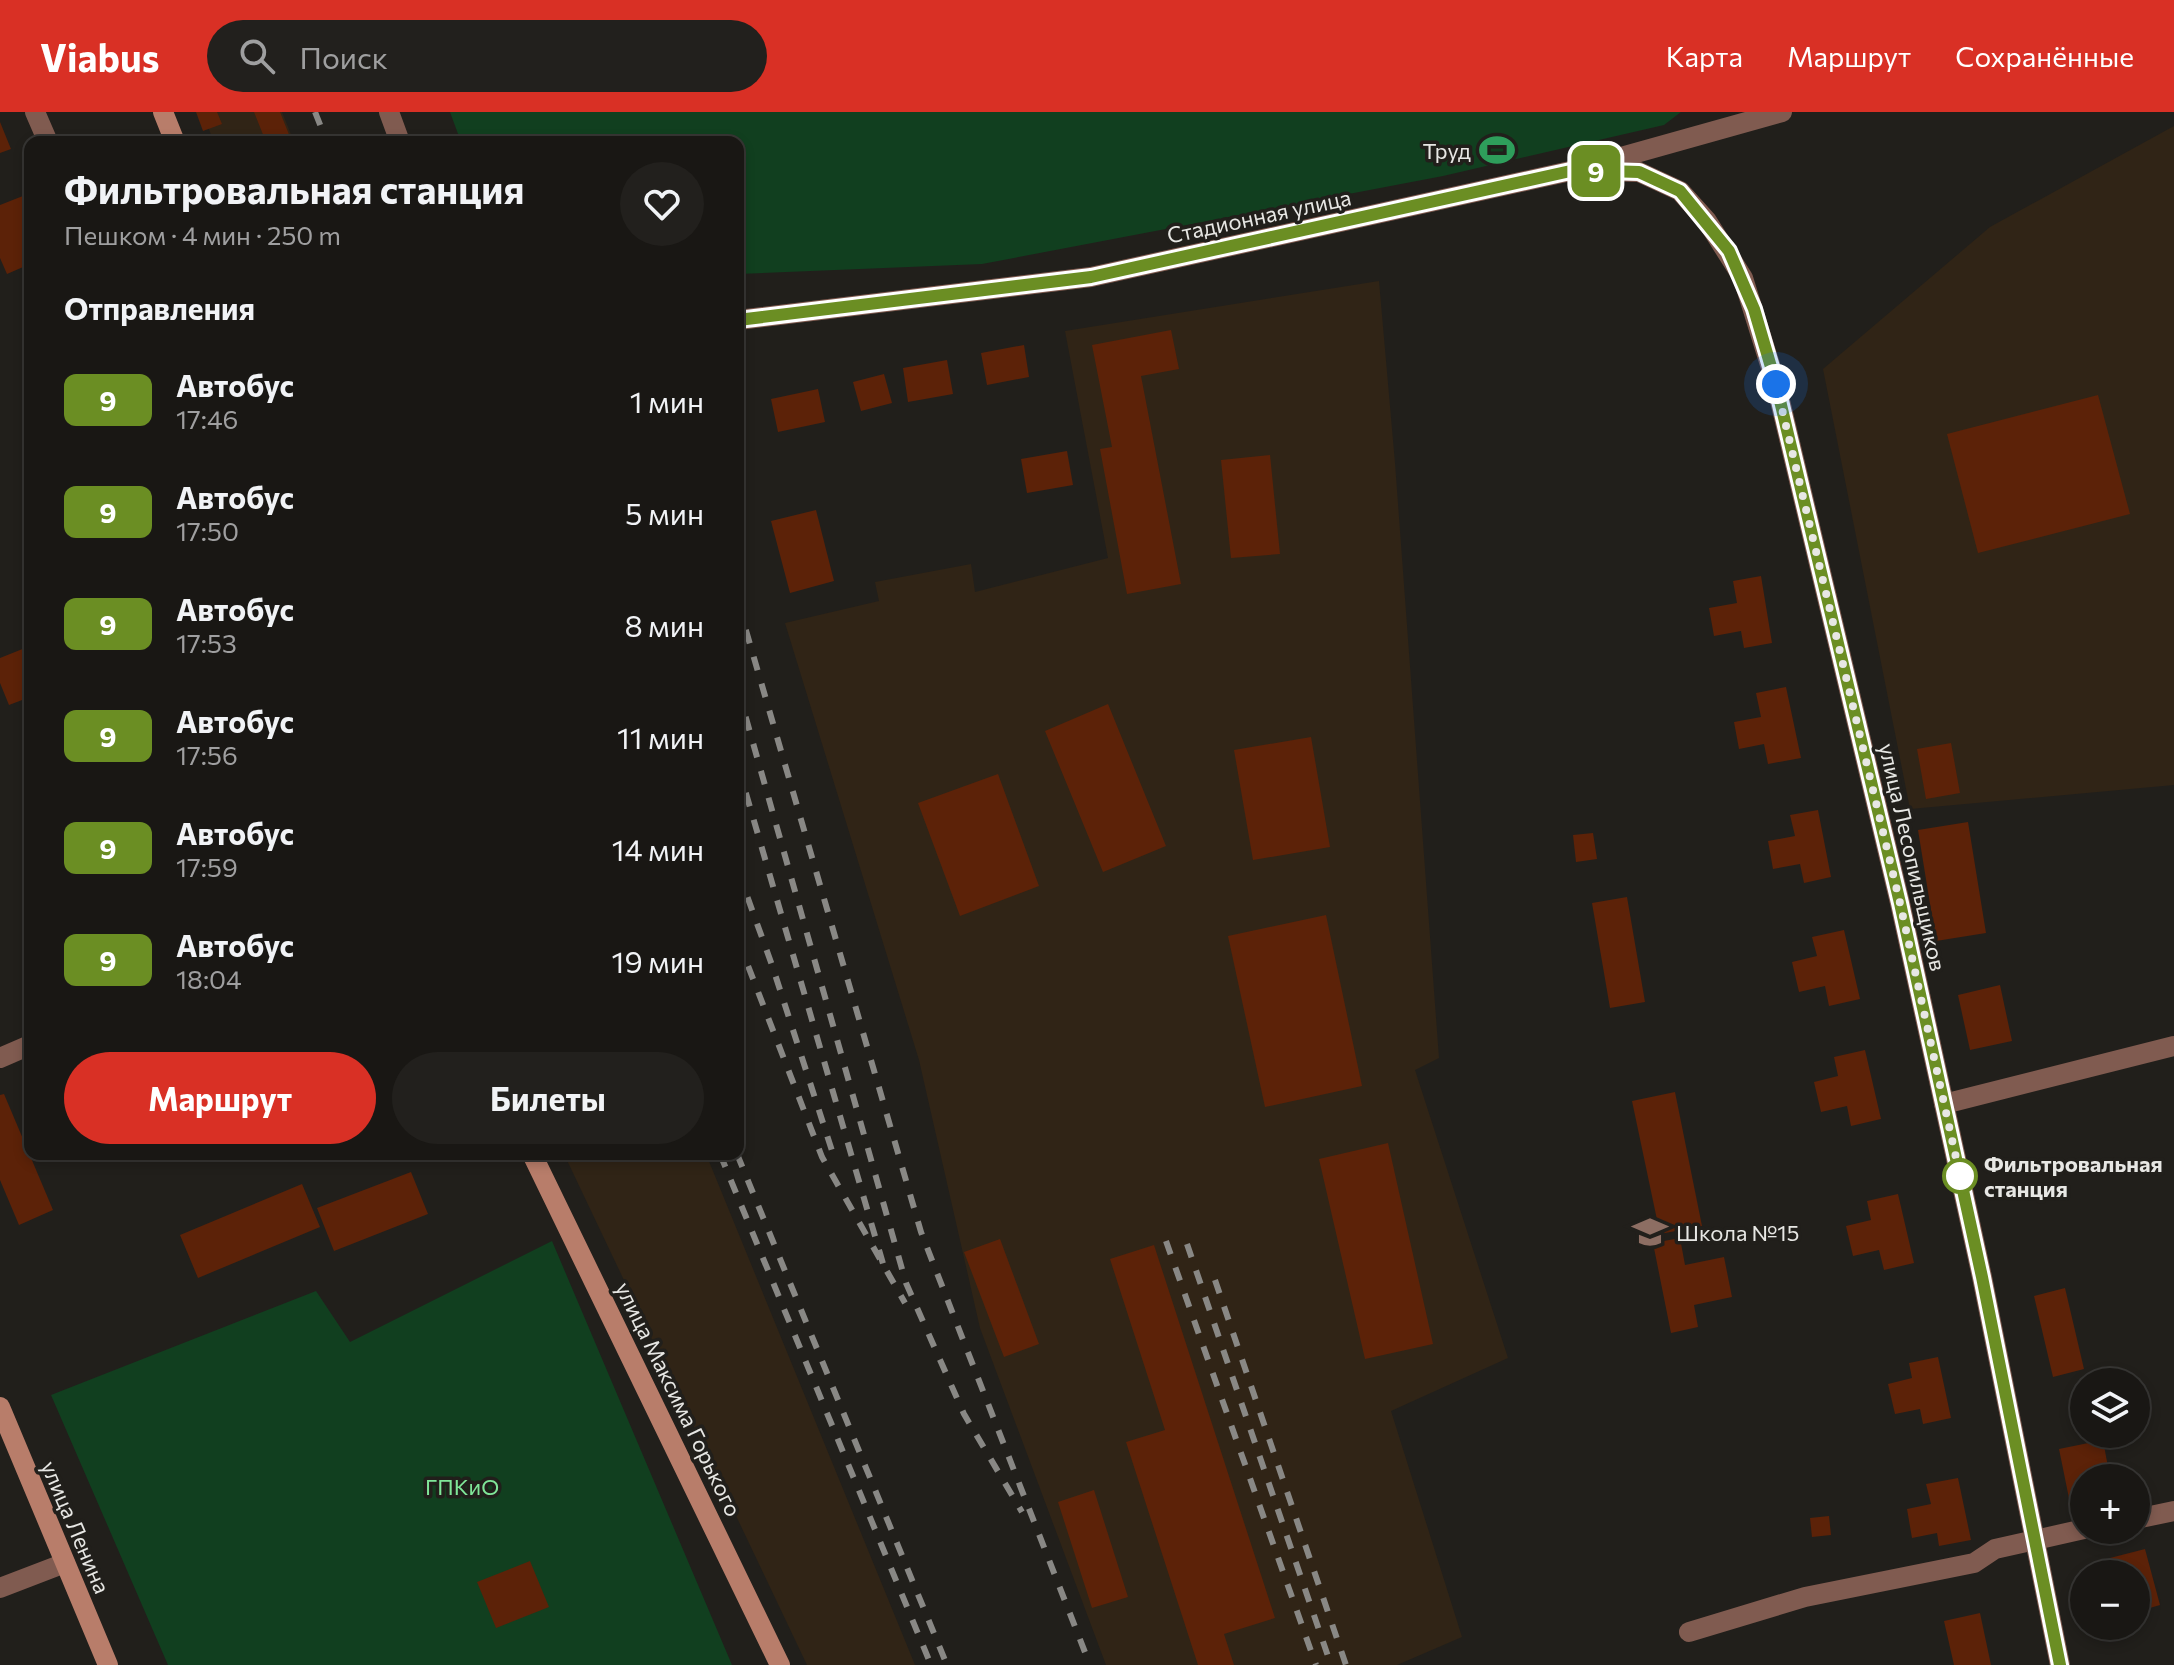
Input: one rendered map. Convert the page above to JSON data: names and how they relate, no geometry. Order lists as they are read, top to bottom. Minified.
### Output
{"streets":{"street":["Стадионная улица","улица Лесопильщиков","улица Максима Горького","улица Ленина"]},"crossings":[["Стадионная улица","улица Лесопильщиков"]],"parks":["ГПКиО"],"places":{"sports":["Труд"],"other":["Фильтровальная станция"],"school or university":["Школа №15"]},"lines":["bus line 9"],"page":{"header":"Viabus","search":"Поиск","nav":["Карта","Маршрут","Сохранённые"],"on_map":"9","heading":[["Фильтровальная станция","Пешком · 4 мин · 250 m"],"Отправления"],"list":[{"mark":"9","name":"Автобус","note":"17:46","value":"1 мин"},{"mark":"9","name":"Автобус","note":"17:50","value":"5 мин"},{"mark":"9","name":"Автобус","note":"17:53","value":"8 мин"},{"mark":"9","name":"Автобус","note":"17:56","value":"11 мин"},{"mark":"9","name":"Автобус","note":"17:59","value":"14 мин"},{"mark":"9","name":"Автобус","note":"18:04","value":"19 мин"}],"buttons":["Маршрут","Билеты"],"map_buttons":["+","−"]}}
